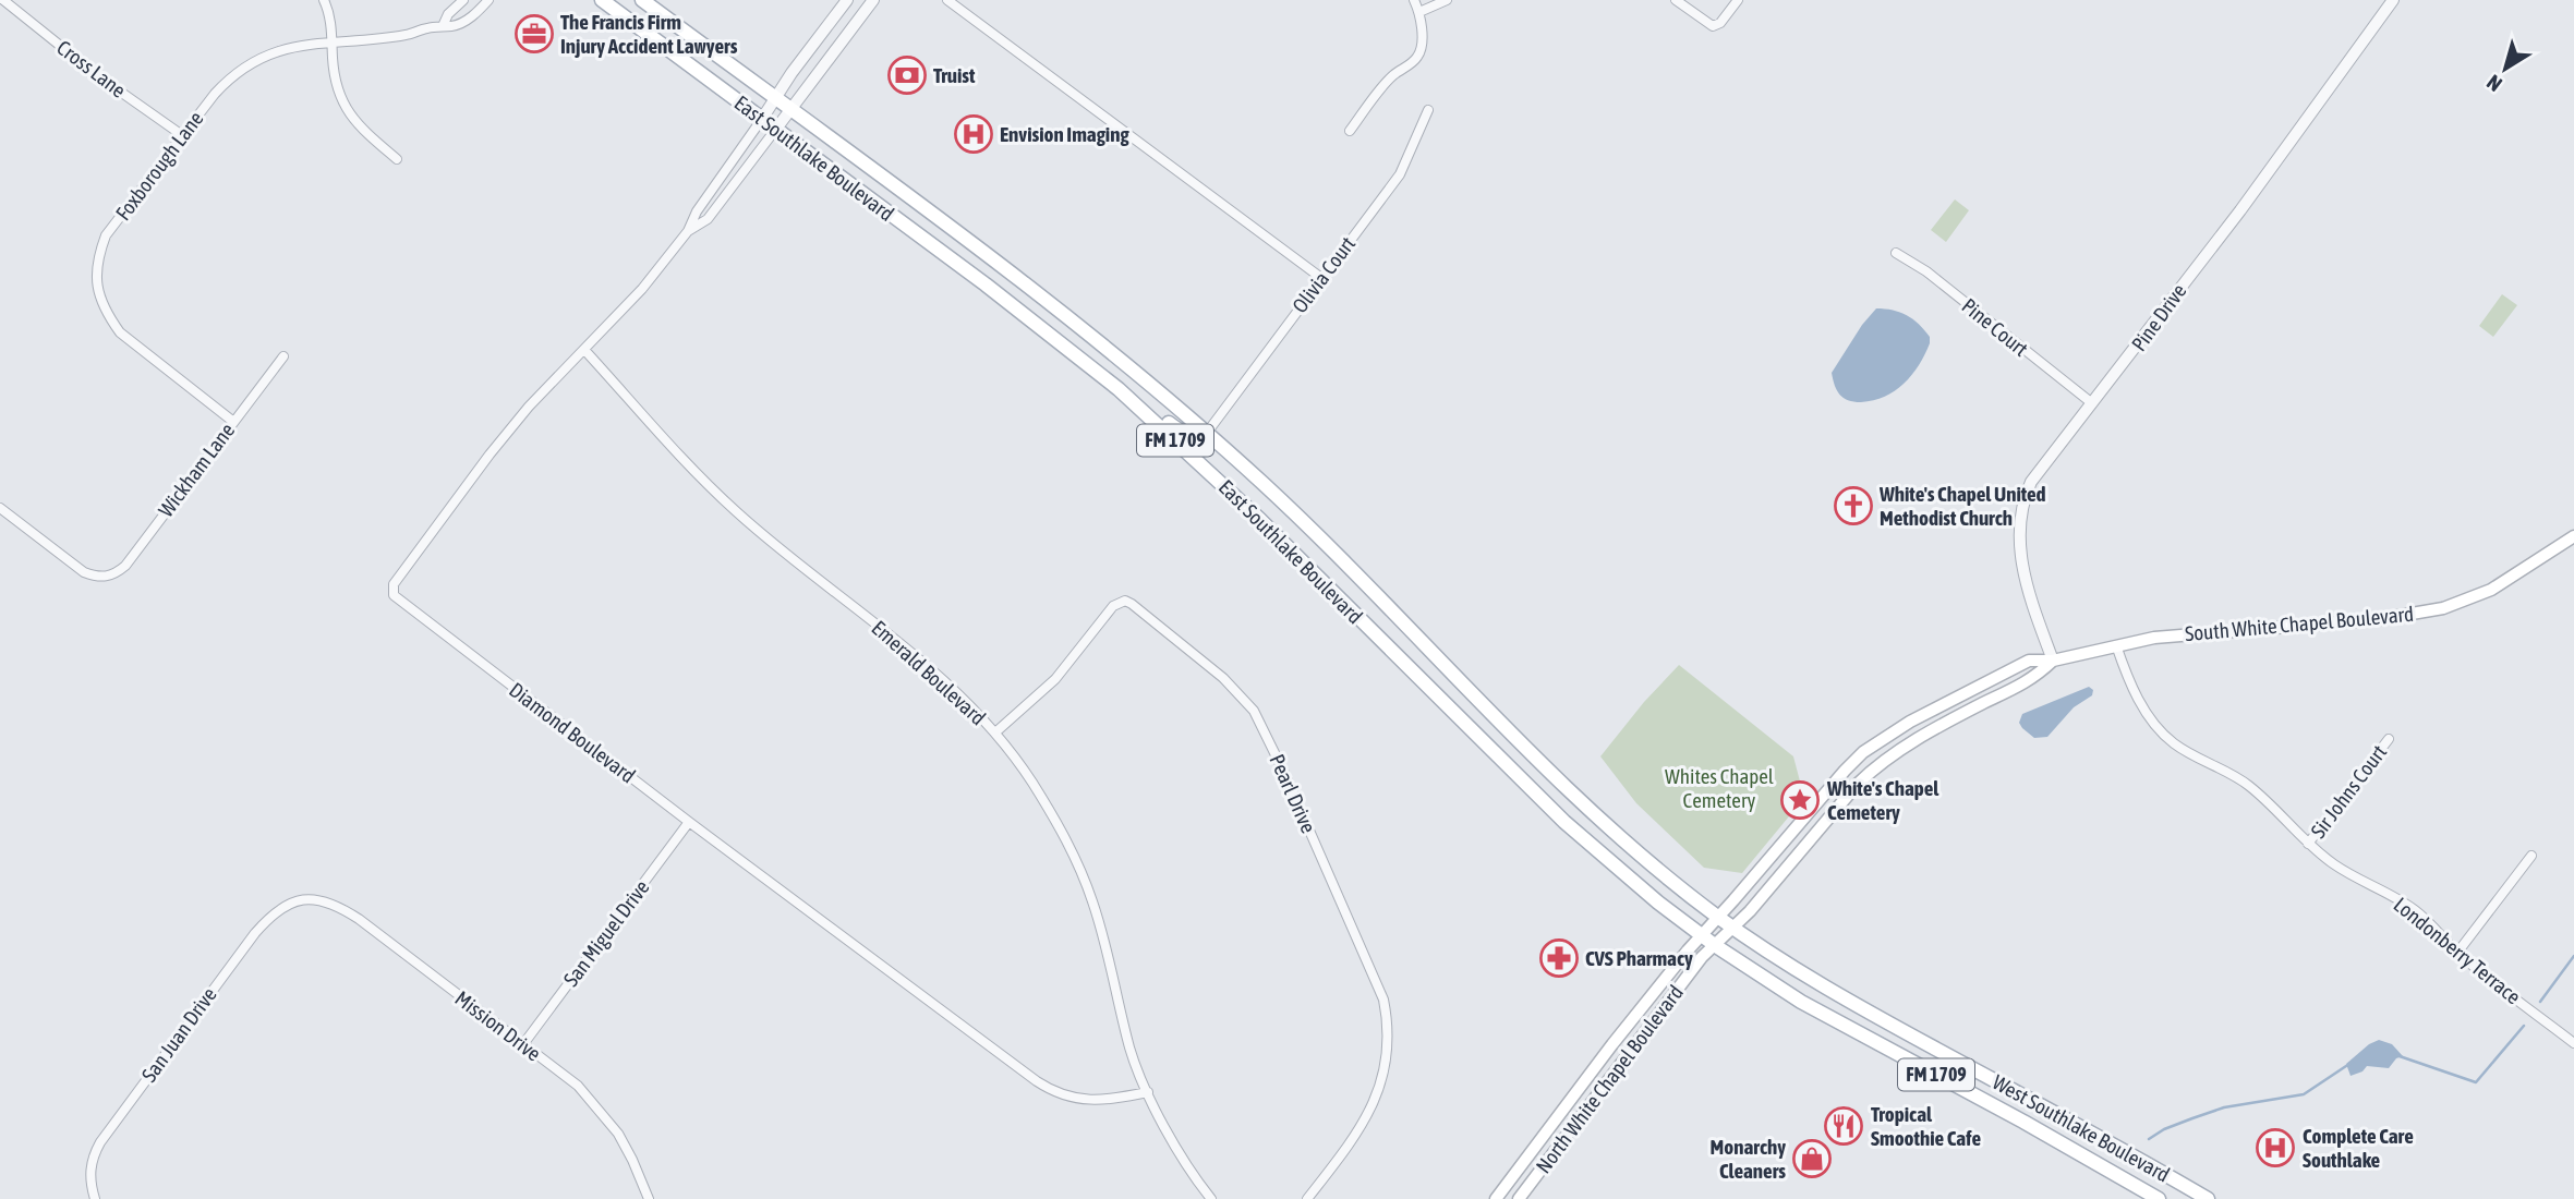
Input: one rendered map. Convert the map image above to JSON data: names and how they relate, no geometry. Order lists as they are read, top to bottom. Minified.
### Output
{"streets":{"main road":["East Southlake Boulevard","FM 1709","South White Chapel Boulevard","North White Chapel Boulevard","West Southlake Boulevard"],"street":["Cross Lane","Foxborough Lane","Olivia Court","Pine Drive","Pine Court","Wickham Lane","Emerald Boulevard","Diamond Boulevard","Sir Johns Court","Pearl Drive","San Miguel Drive","Londonberry Terrace","Mission Drive","San Juan Drive"]},"crossings":[["Cross Lane","Foxborough Lane"],["East Southlake Boulevard","Olivia Court"],["East Southlake Boulevard","South White Chapel Boulevard"],["East Southlake Boulevard","Diamond Boulevard"],["East Southlake Boulevard","North White Chapel Boulevard"],["East Southlake Boulevard","West Southlake Boulevard"],["Foxborough Lane","Wickham Lane"],["Pine Drive","Pine Court"],["Pine Drive","South White Chapel Boulevard"],["South White Chapel Boulevard","Londonberry Terrace"],["South White Chapel Boulevard","North White Chapel Boulevard"],["South White Chapel Boulevard","West Southlake Boulevard"],["Emerald Boulevard","Diamond Boulevard"],["Emerald Boulevard","Pearl Drive"],["Diamond Boulevard","San Miguel Drive"],["Sir Johns Court","Londonberry Terrace"],["San Miguel Drive","Mission Drive"],["Mission Drive","San Juan Drive"],["North White Chapel Boulevard","West Southlake Boulevard"]],"parks":["Whites Chapel Cemetery"],"places":{"office":["The Francis Firm Injury Accident Lawyers"],"bank":["Truist"],"hospital":["Envision Imaging","Complete Care Southlake"],"church":["White's Chapel United Methodist Church"],"place":["White's Chapel Cemetery"],"pharmacy":["CVS Pharmacy"],"restaurant":["Tropical Smoothie Cafe"],"shop":["Monarchy Cleaners"]},"north":"bottom left"}
